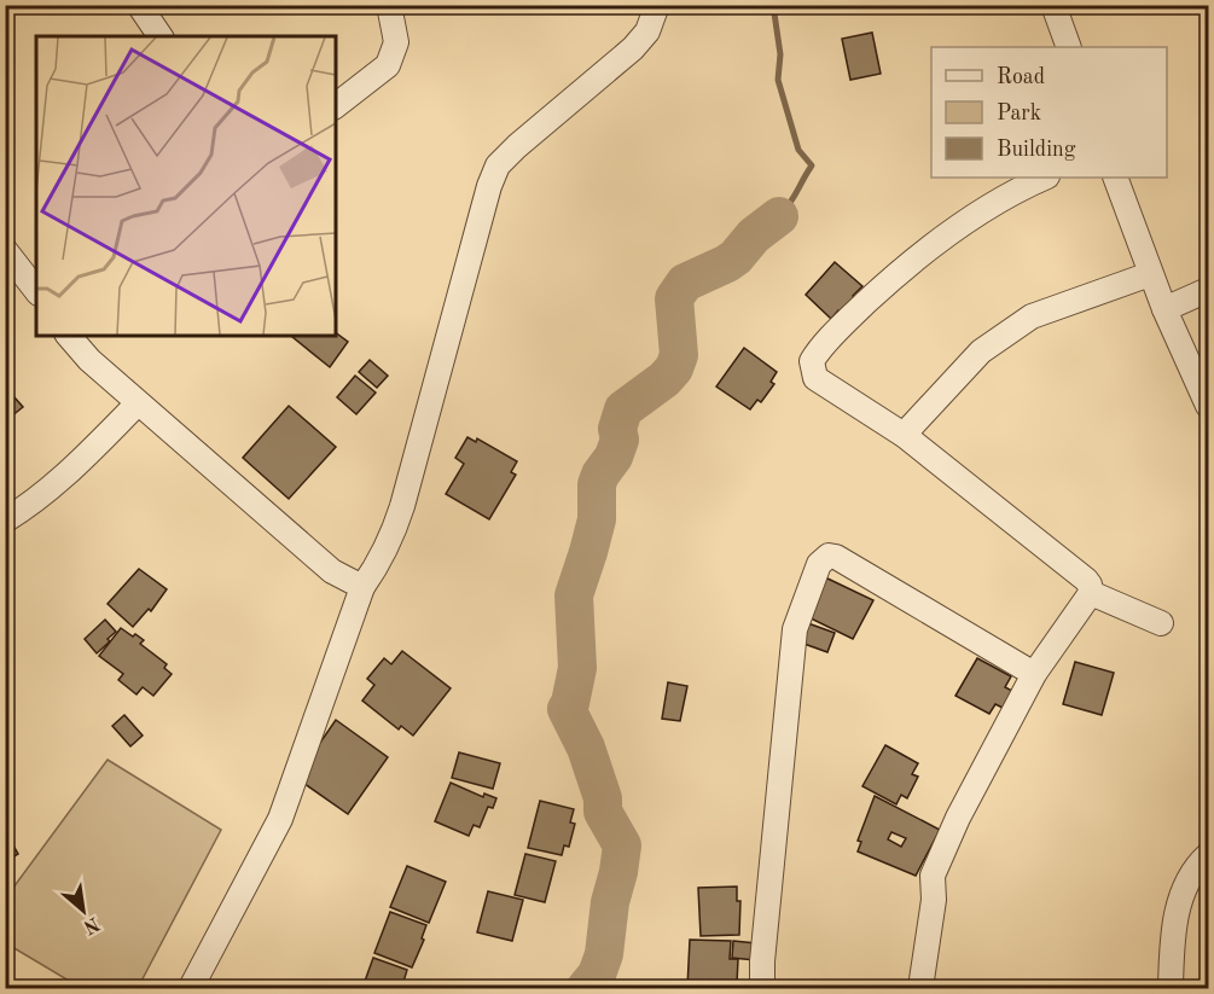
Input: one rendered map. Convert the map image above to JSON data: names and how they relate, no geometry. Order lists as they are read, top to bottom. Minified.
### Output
{"legend":["Road","Park","Building"],"north":"bottom right"}
